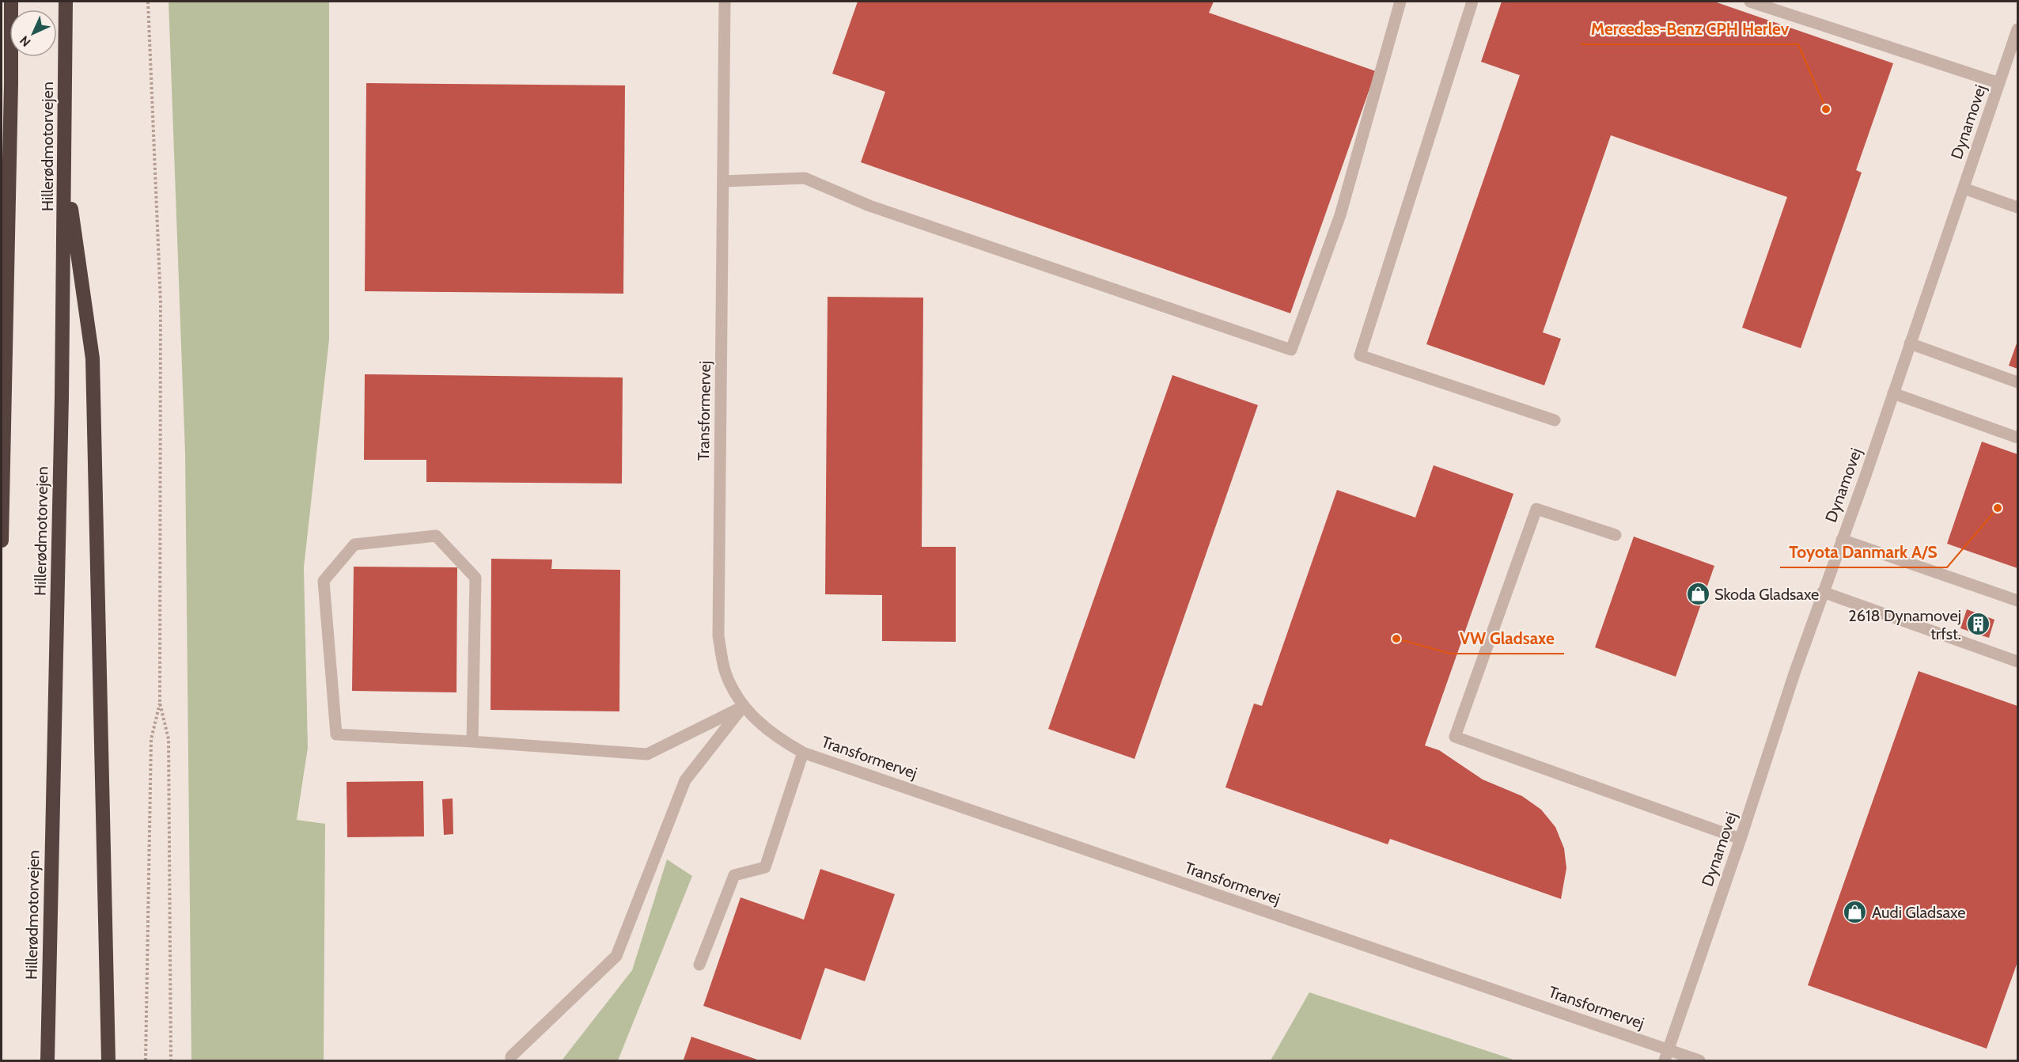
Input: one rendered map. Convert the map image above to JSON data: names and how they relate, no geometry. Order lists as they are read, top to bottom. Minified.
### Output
{"streets":{"highway":["Hillerødmotorvejen"],"street":["Dynamovej","Transformervej"]},"crossings":[["Dynamovej","Transformervej"]],"places":{"other":["Mercedes-Benz CPH Herlev","Toyota Danmark A/S","VW Gladsaxe"],"shop":["Skoda Gladsaxe","Audi Gladsaxe"],"building":["2618 Dynamovej trfst."]},"north":"bottom left"}
